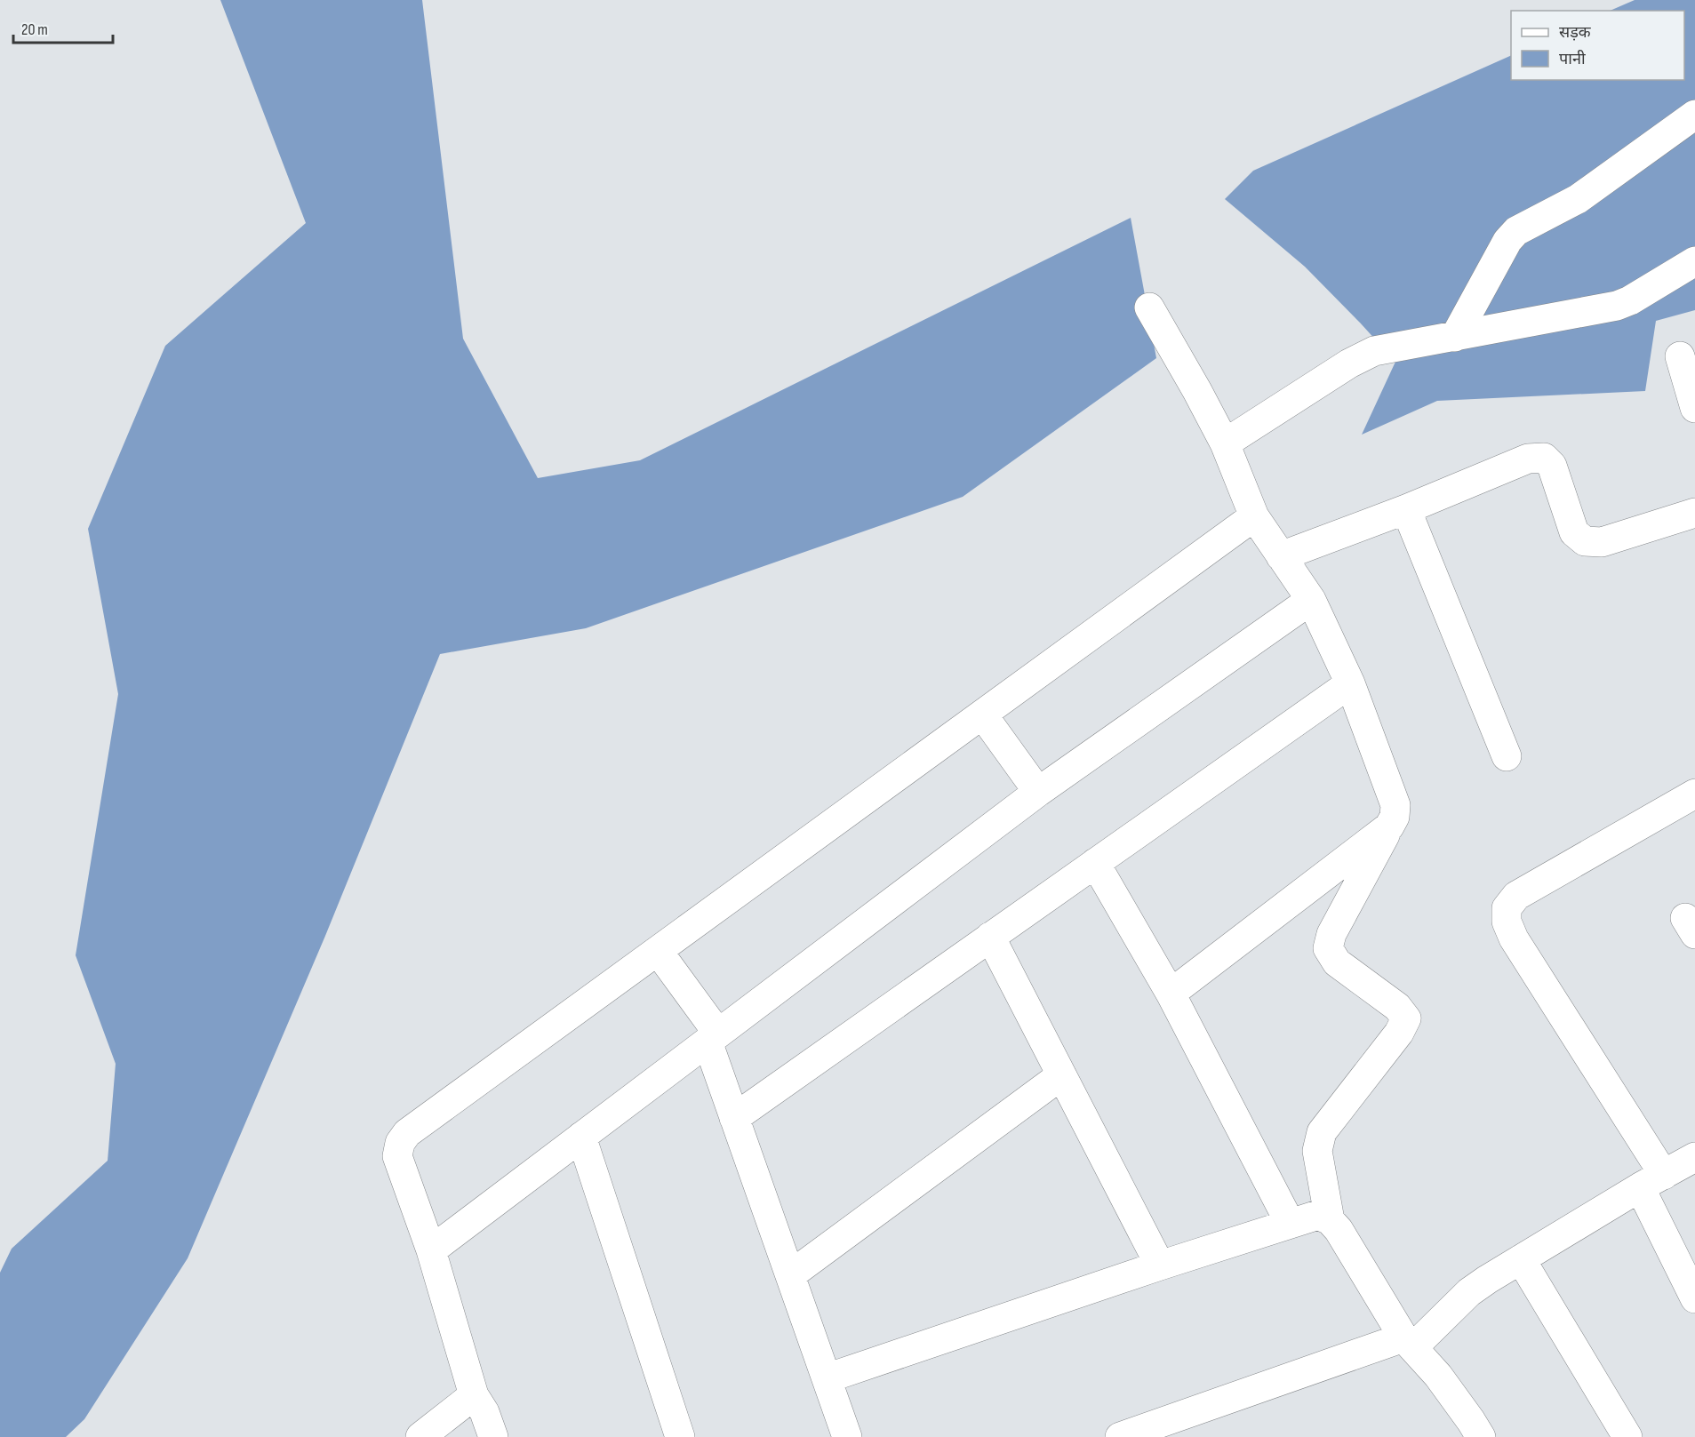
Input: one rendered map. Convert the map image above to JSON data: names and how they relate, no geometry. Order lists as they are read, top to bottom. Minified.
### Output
{"legend":["सड़क","पानी"],"scale_bar":"20 m"}
